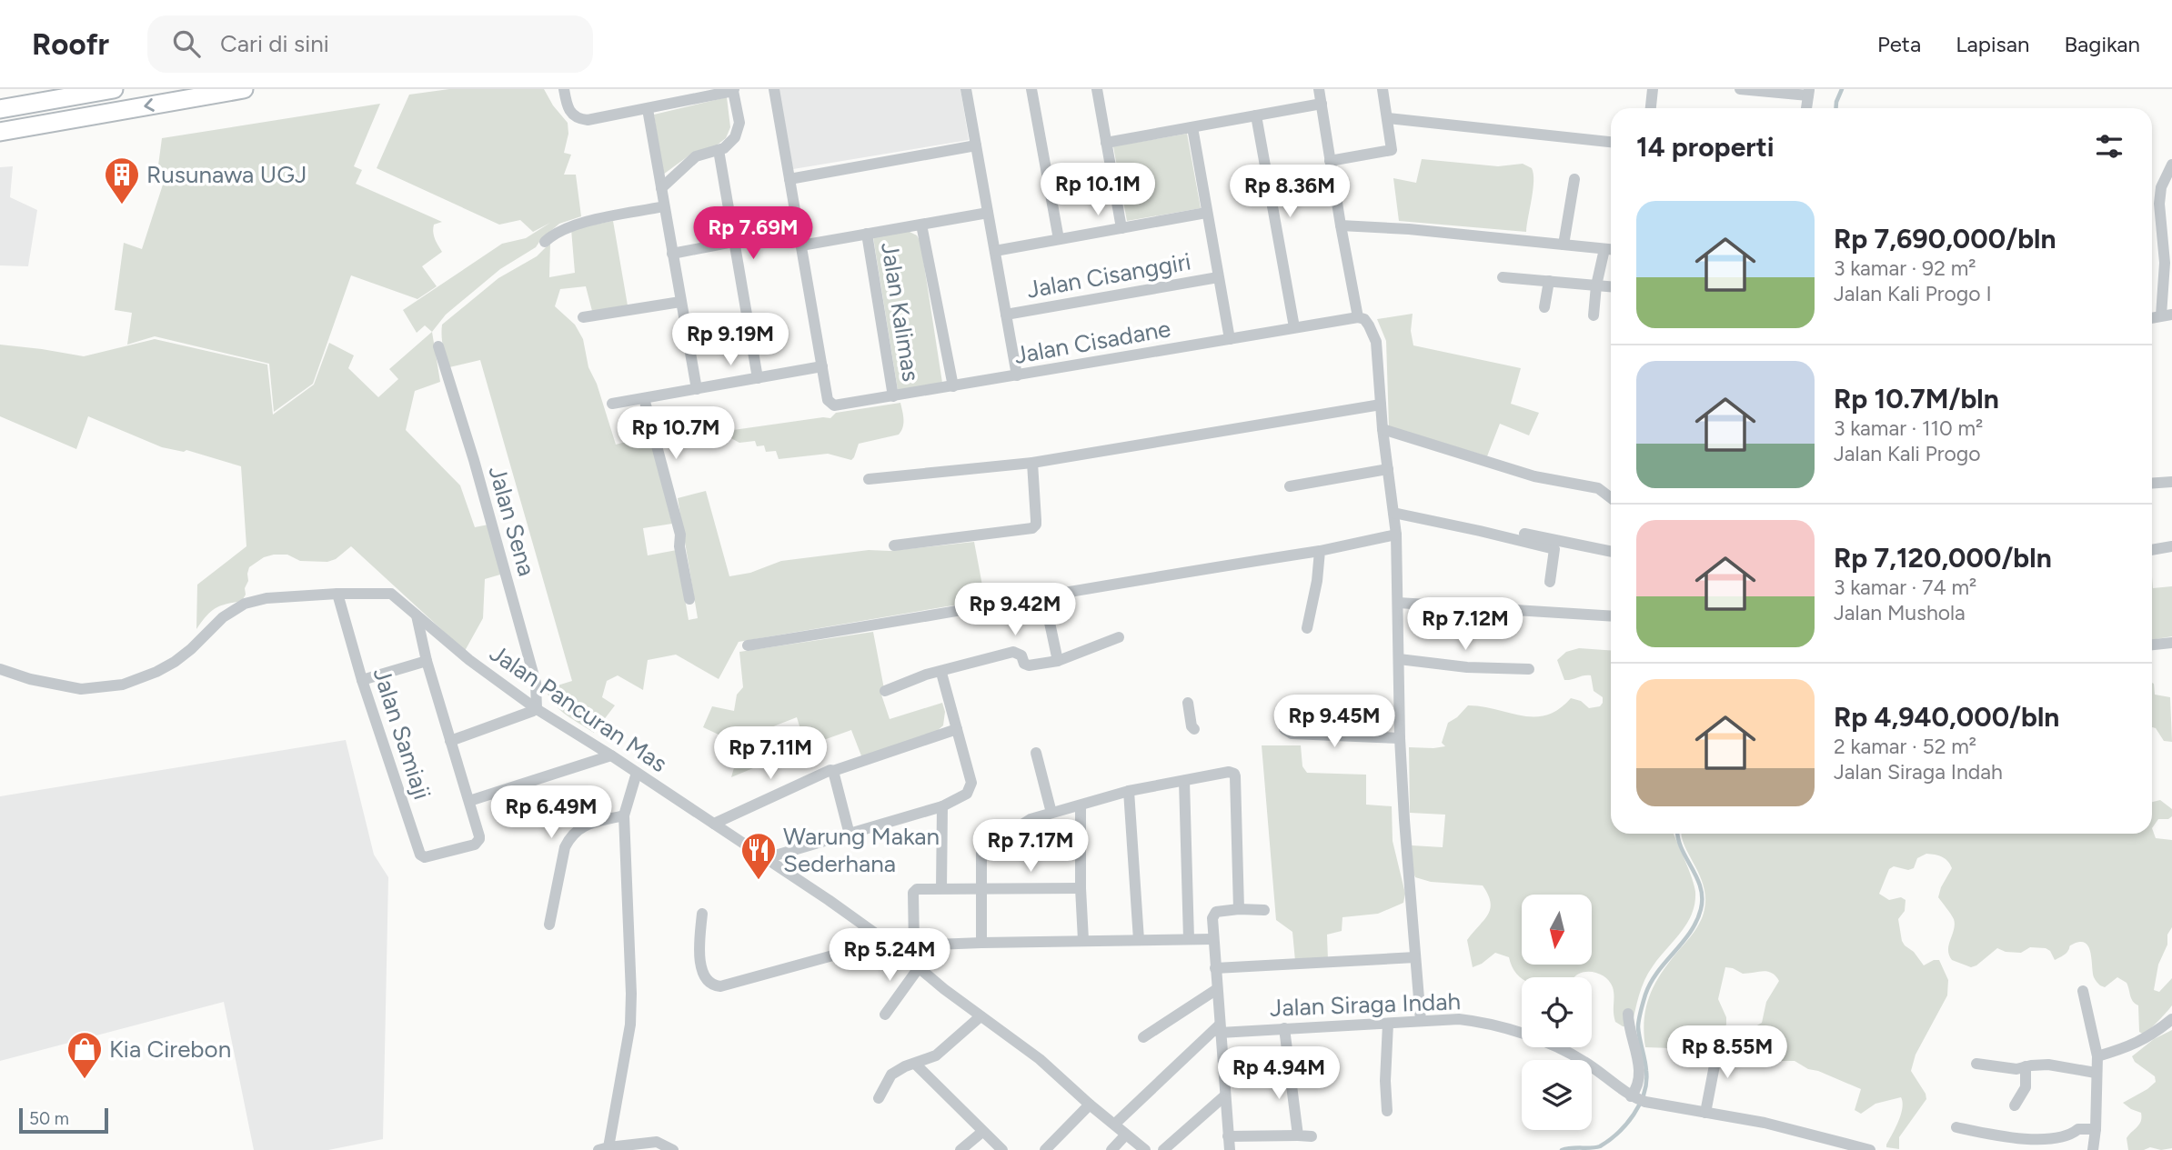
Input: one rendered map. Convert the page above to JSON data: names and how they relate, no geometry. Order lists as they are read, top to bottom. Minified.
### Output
{"streets":{"street":["Jalan Cisanggiri","Jalan Kalimas","Jalan Cisadane","Jalan Sena","Jalan Pancuran Mas","Jalan Samiaji","Jalan Siraga Indah"]},"crossings":[["Jalan Kalimas","Jalan Cisadane"],["Jalan Sena","Jalan Pancuran Mas"],["Jalan Pancuran Mas","Jalan Samiaji"]],"places":{"building":["Rusunawa UGJ"],"restaurant":["Warung Makan Sederhana"],"shop":["Kia Cirebon"]},"scale_bar":"50 m","north":"bottom","page":{"header":"Roofr","search":"Cari di sini","nav":["Peta","Lapisan","Bagikan"],"heading":"14 properti","price":["Rp 10.1M","Rp 8.36M","Rp 7.69M","Rp 9.19M","Rp 10.7M","Rp 9.42M","Rp 7.12M","Rp 9.45M","Rp 7.11M","Rp 6.49M","Rp 7.17M","Rp 5.24M","Rp 8.55M","Rp 4.94M"],"list":[{"name":"Rp 7,690,000/bln","note":"3 kamar · 92 m² · Jalan Kali Progo I"},{"name":"Rp 10.7M/bln","note":"3 kamar · 110 m² · Jalan Kali Progo"},{"name":"Rp 7,120,000/bln","note":"3 kamar · 74 m² · Jalan Mushola"},{"name":"Rp 4,940,000/bln","note":"2 kamar · 52 m² · Jalan Siraga Indah"}],"scale":"50 m"}}
